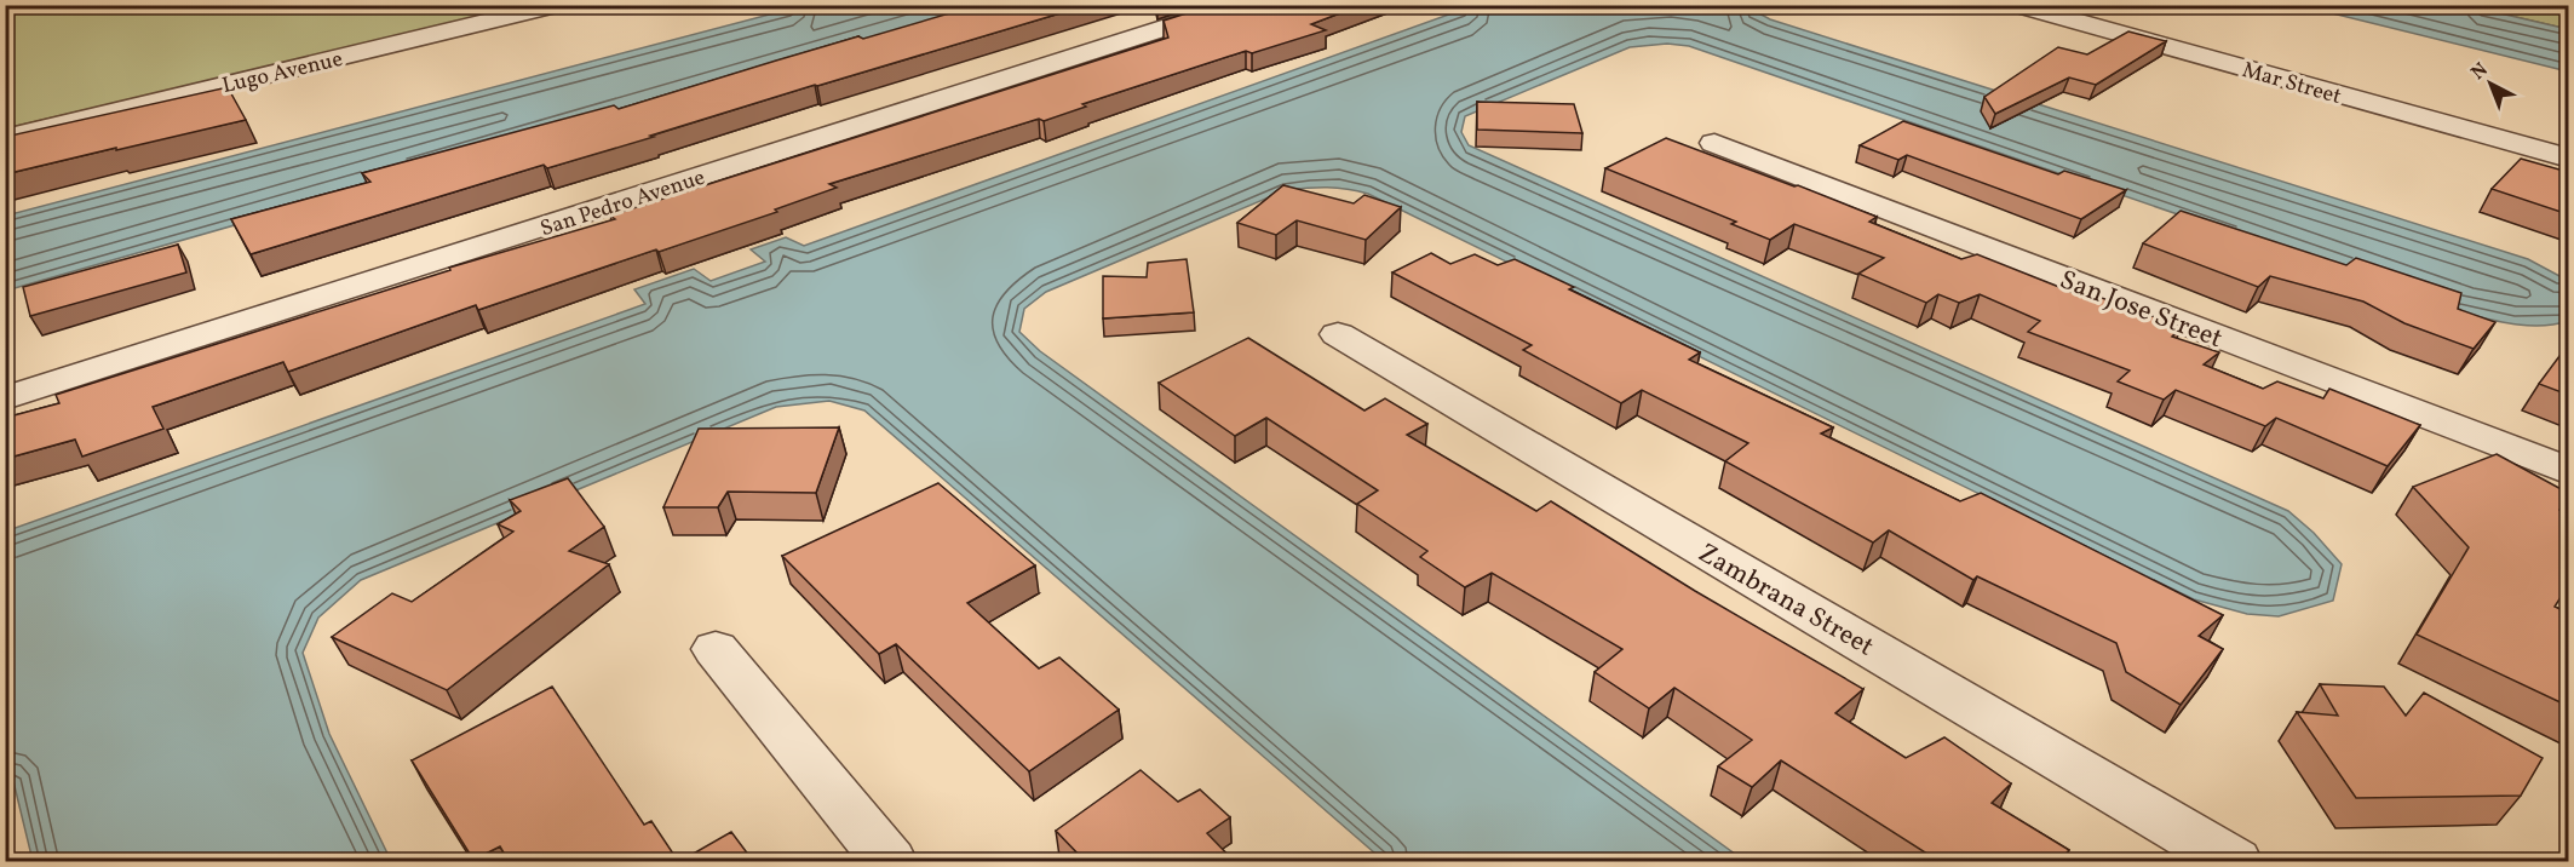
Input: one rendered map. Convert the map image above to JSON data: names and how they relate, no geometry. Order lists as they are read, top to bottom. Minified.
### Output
{"streets":{"street":["Lugo Avenue","Mar Street","San Pedro Avenue","San Jose Street","Zambrana Street"]},"north":"top left"}
